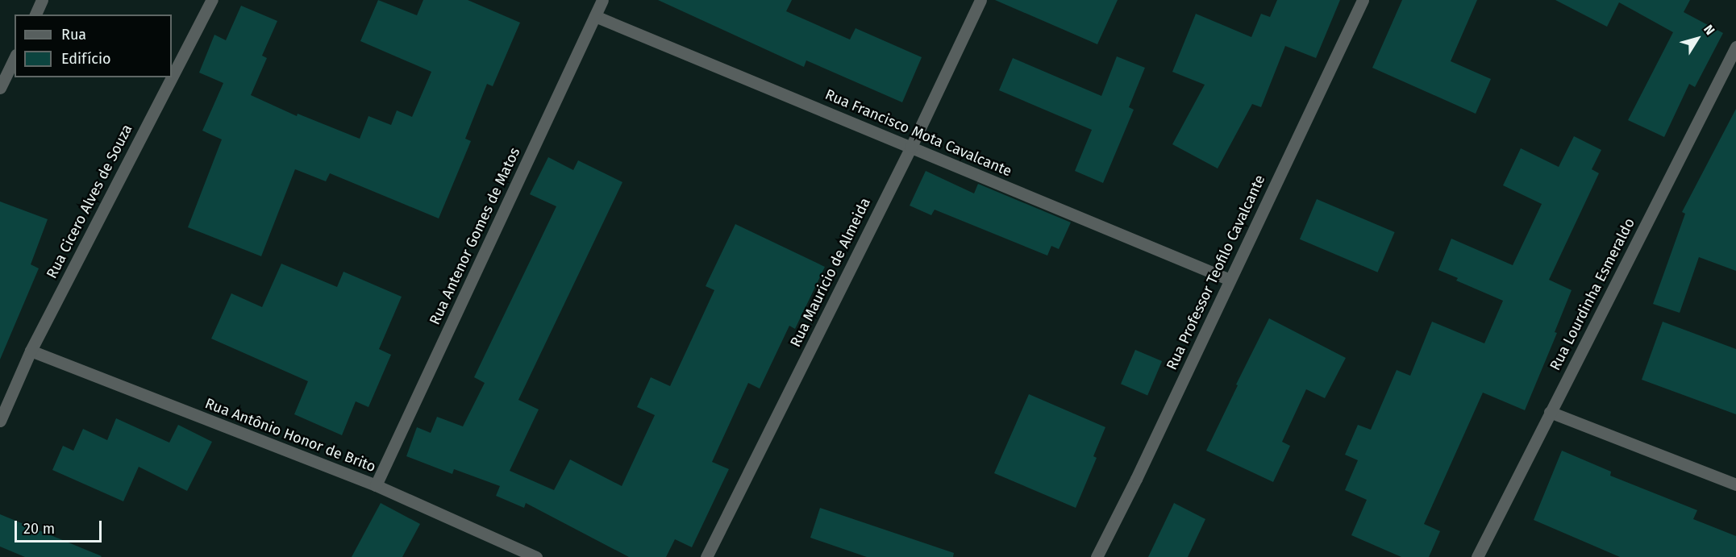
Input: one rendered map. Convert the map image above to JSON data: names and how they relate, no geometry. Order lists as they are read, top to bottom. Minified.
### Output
{"streets":{"street":["Rua Francisco Mota Cavalcante","Rua Cicero Alves de Souza","Rua Antenor Gomes de Matos","Rua Mauricio de Almeida","Rua Professor Teofilo Cavalcante","Rua Lourdinha Esmeraldo","Rua Antônio Honor de Brito"]},"crossings":[["Rua Francisco Mota Cavalcante","Rua Antenor Gomes de Matos"],["Rua Francisco Mota Cavalcante","Rua Mauricio de Almeida"],["Rua Francisco Mota Cavalcante","Rua Professor Teofilo Cavalcante"],["Rua Cicero Alves de Souza","Rua Antônio Honor de Brito"],["Rua Antenor Gomes de Matos","Rua Antônio Honor de Brito"]],"legend":["Rua","Edifício"],"scale_bar":"20 m","north":"top right"}
